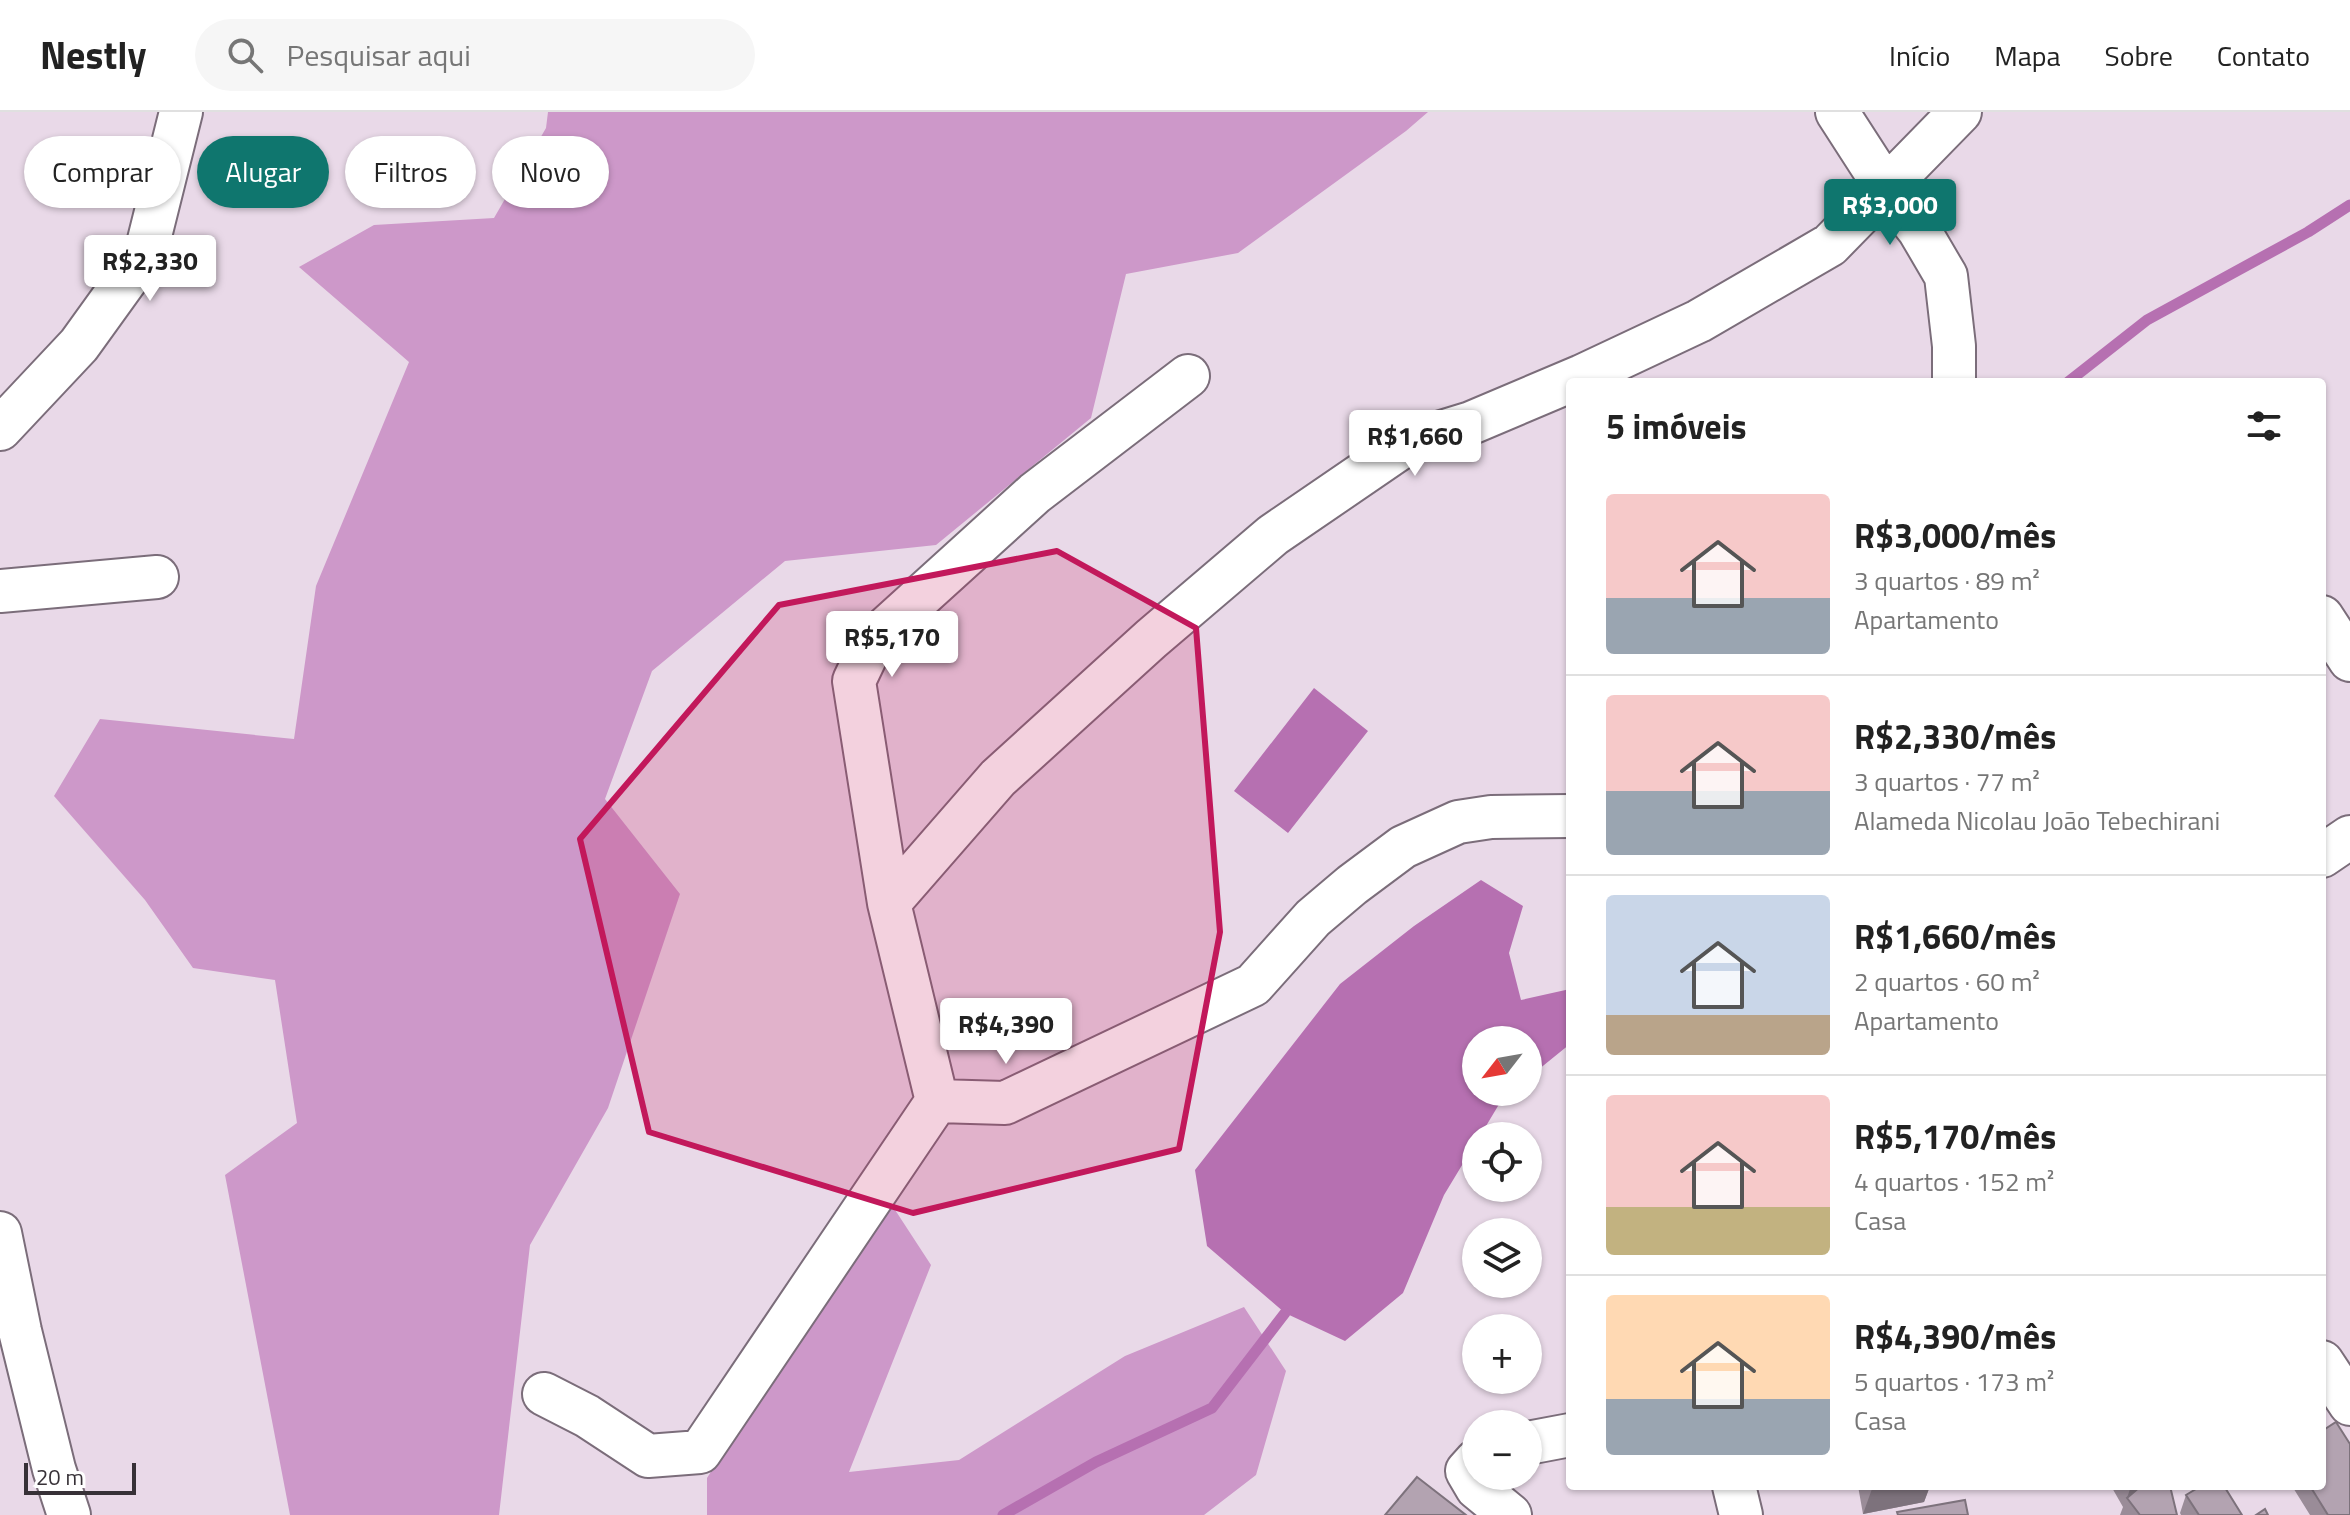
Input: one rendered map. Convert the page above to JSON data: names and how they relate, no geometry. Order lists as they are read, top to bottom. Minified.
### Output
{"scale_bar":"20 m","north":"bottom left","page":{"header":"Nestly","search":"Pesquisar aqui","nav":["Início","Mapa","Sobre","Contato"],"chip":["Comprar","Alugar","Filtros","Novo"],"price":["R$3,000","R$2,330","R$1,660","R$5,170","R$4,390"],"heading":"5 imóveis","list":[{"name":"R$3,000/mês","note":"3 quartos · 89 m² · Apartamento"},{"name":"R$2,330/mês","note":"3 quartos · 77 m² · Alameda Nicolau João Tebechirani"},{"name":"R$1,660/mês","note":"2 quartos · 60 m² · Apartamento"},{"name":"R$5,170/mês","note":"4 quartos · 152 m² · Casa"},{"name":"R$4,390/mês","note":"5 quartos · 173 m² · Casa"}],"map_buttons":["+","−"],"scale":"20 m"}}
